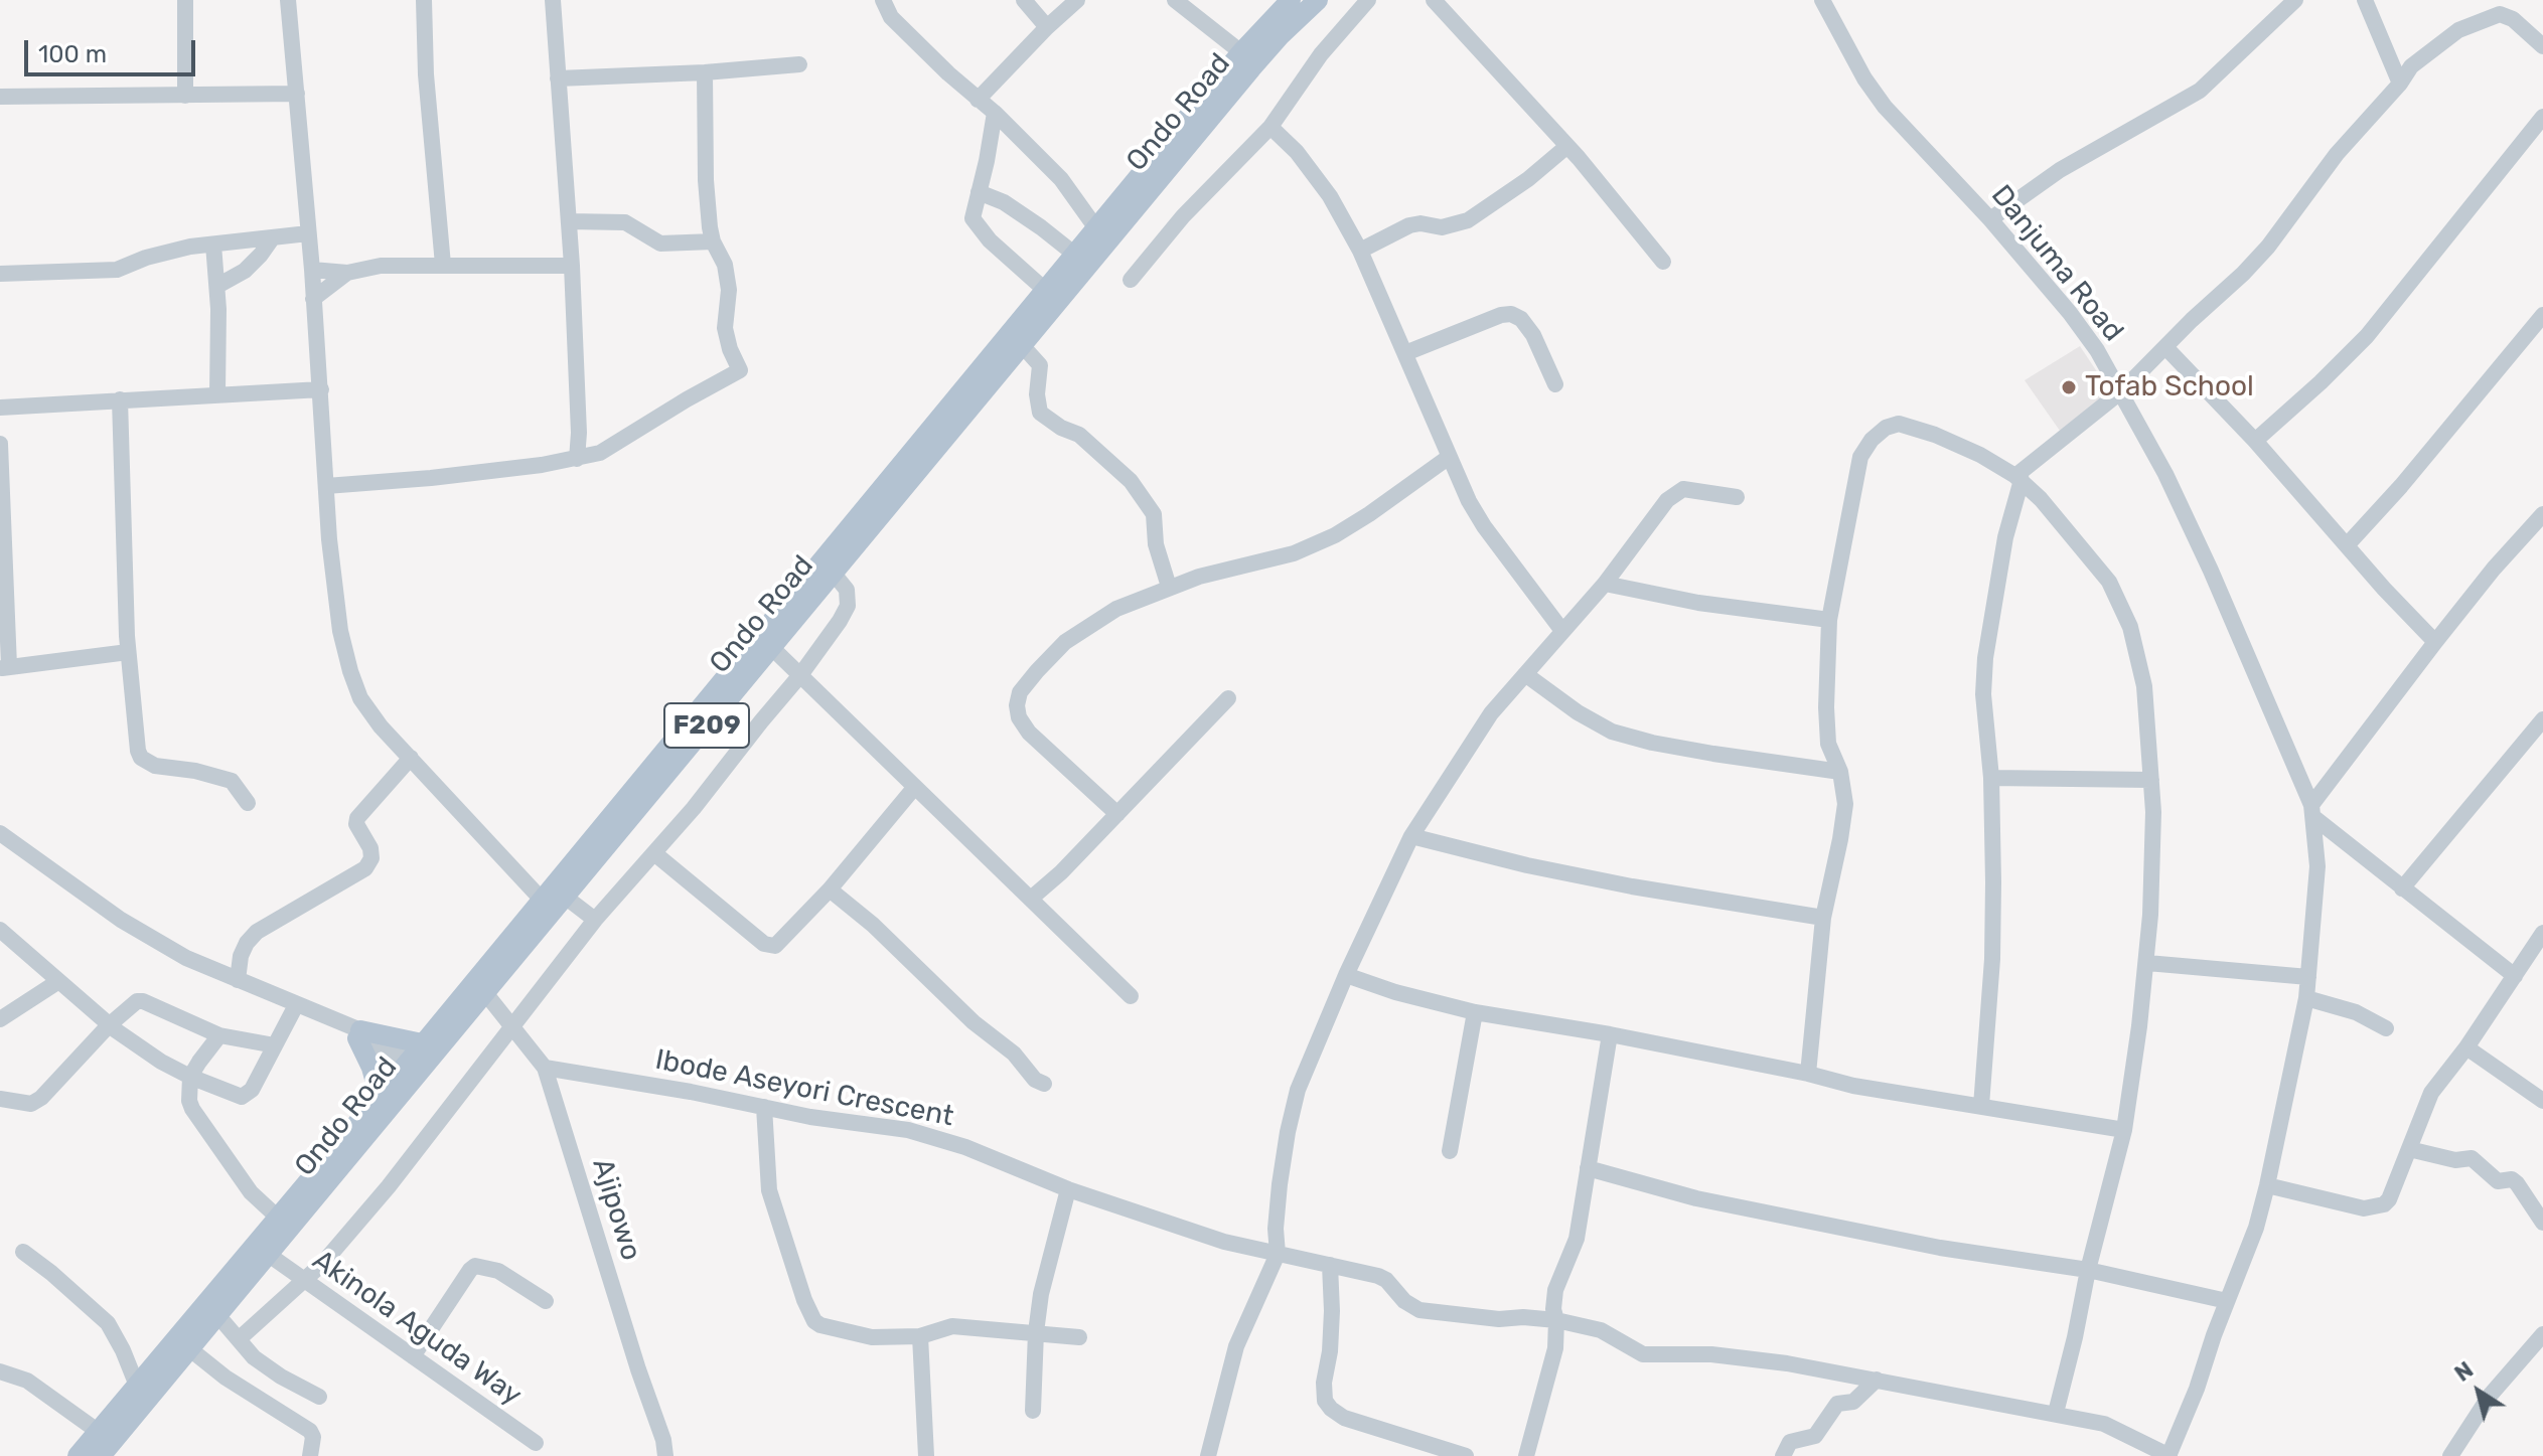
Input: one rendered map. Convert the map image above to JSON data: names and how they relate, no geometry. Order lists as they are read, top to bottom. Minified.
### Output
{"streets":{"main road":["Ondo Road","F209"],"street":["Danjuma Road","Ibode Aseyori Crescent","Ajipowo","Akinola Aguda Way"]},"crossings":[["Ondo Road","Ajipowo"],["Ondo Road","Akinola Aguda Way"],["Ibode Aseyori Crescent","Ajipowo"]],"places":["Tofab School"],"scale_bar":"100 m","north":"top left"}
